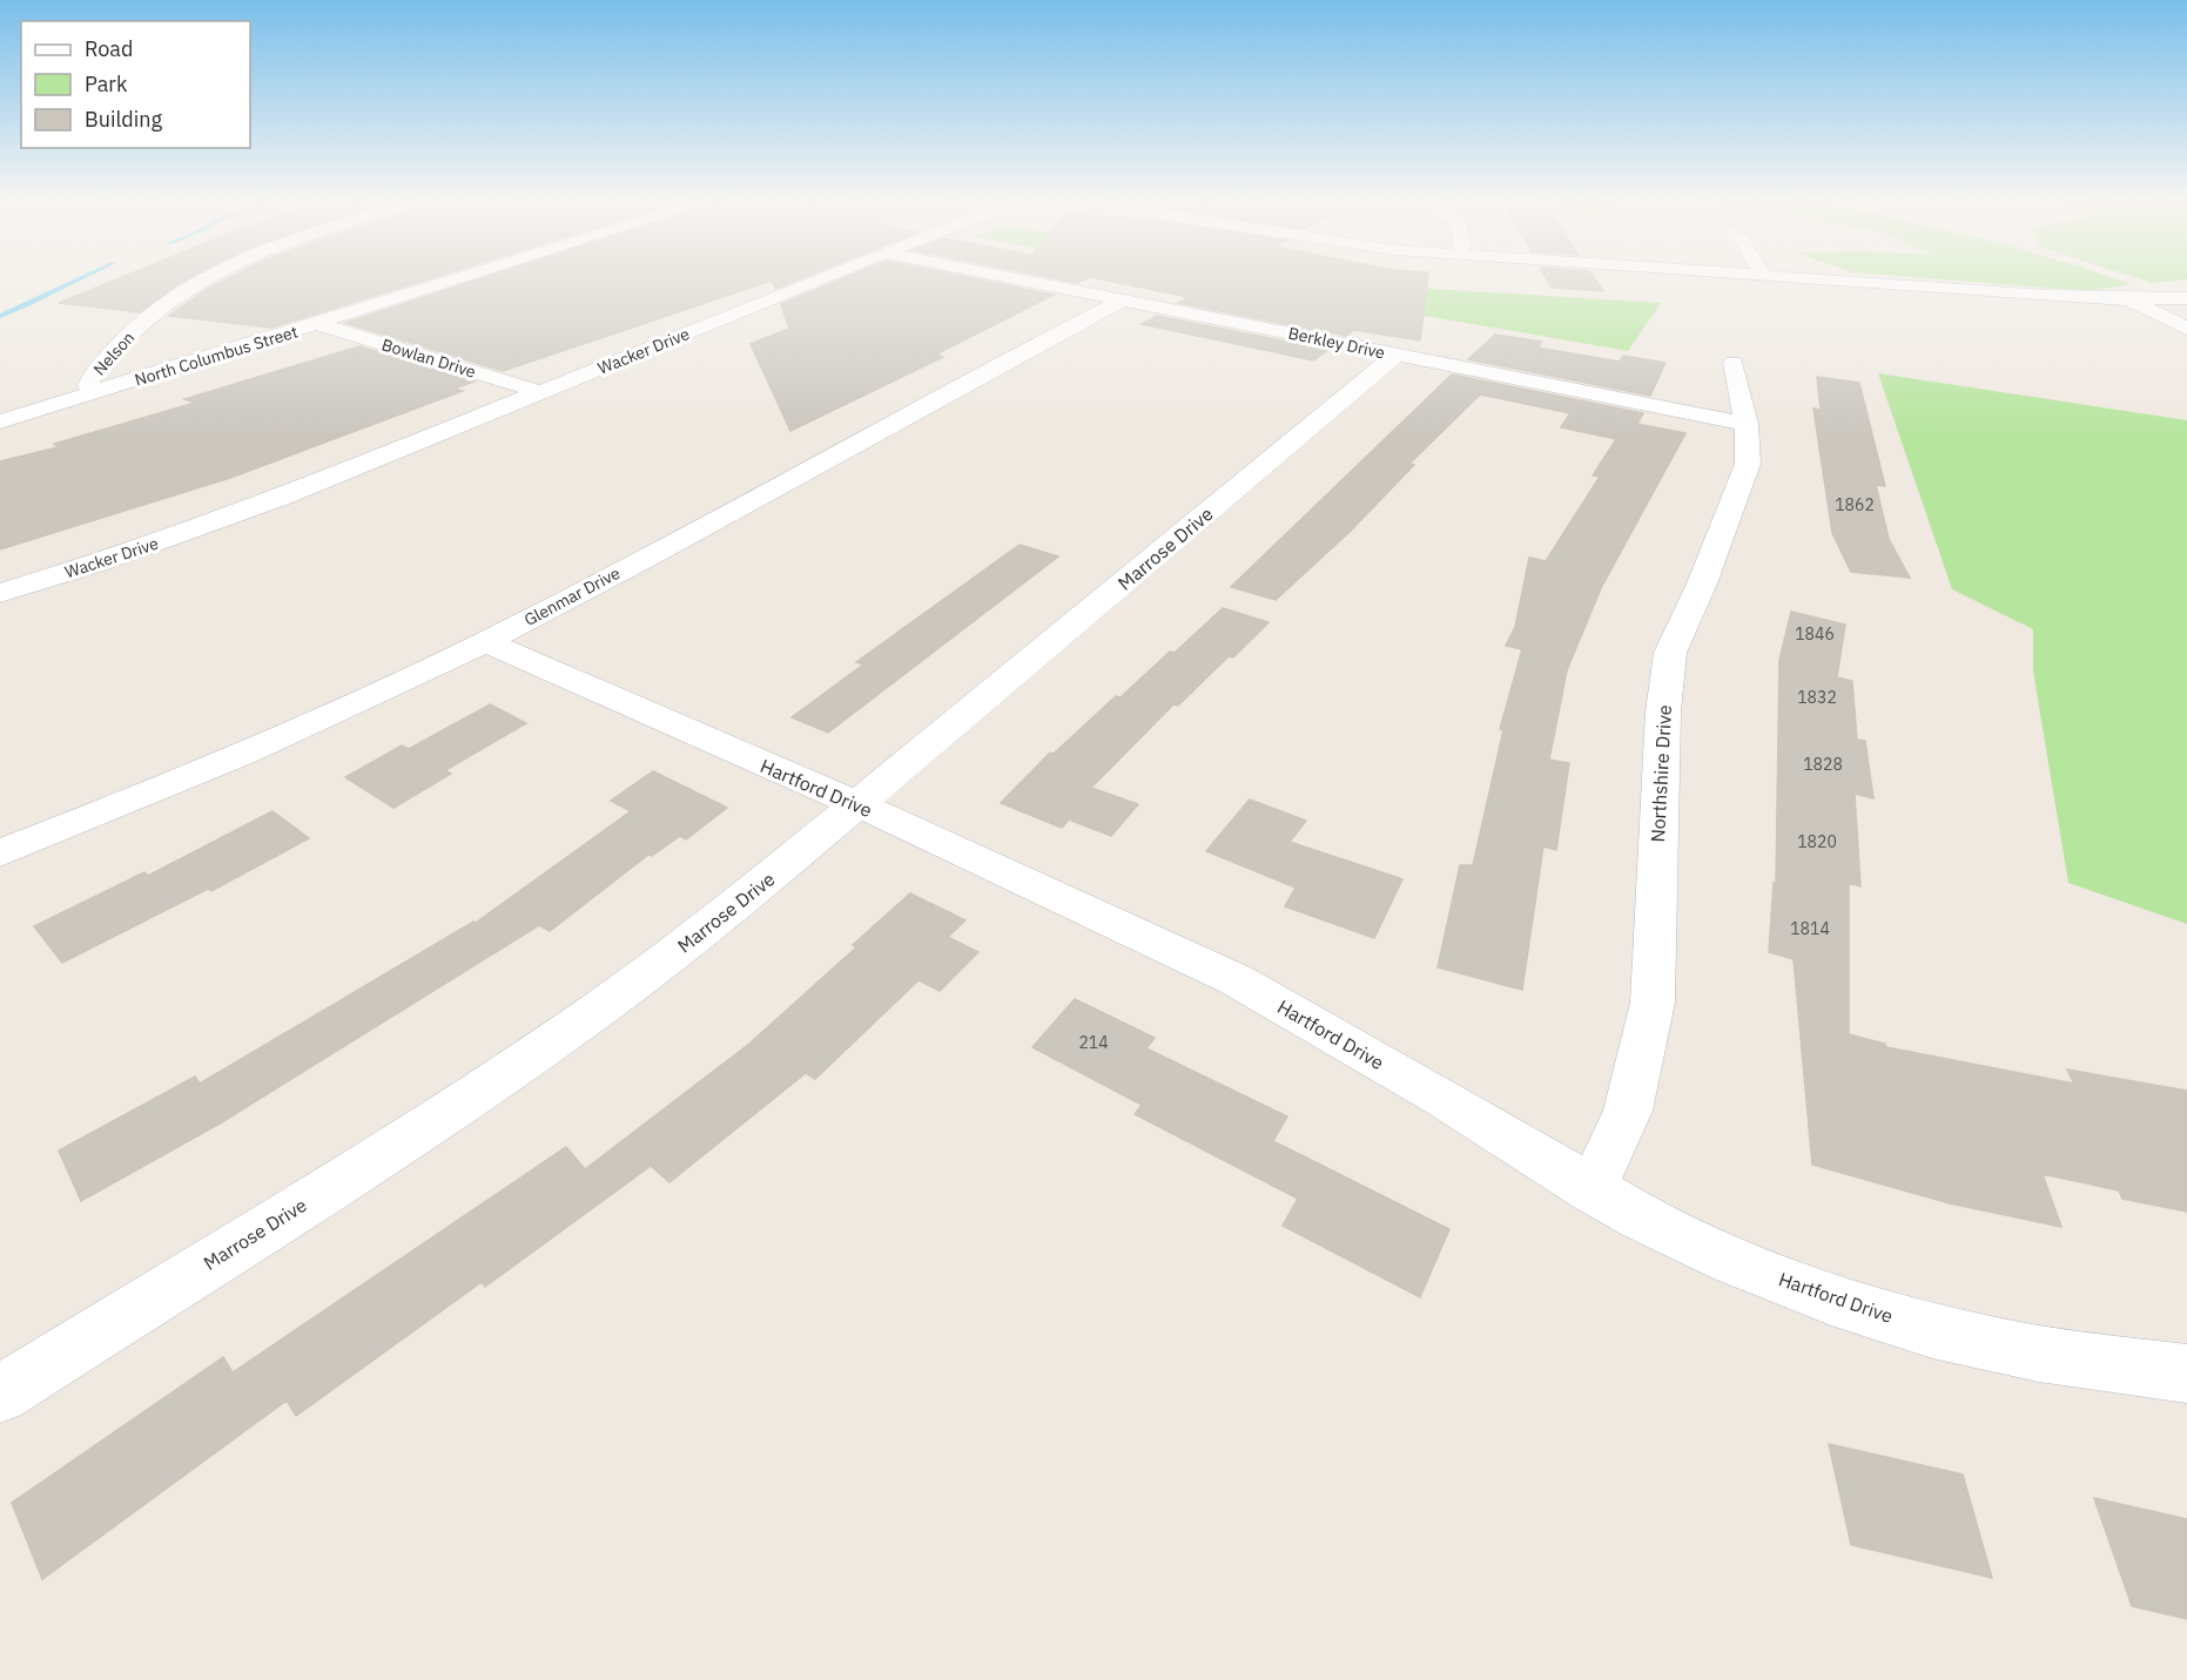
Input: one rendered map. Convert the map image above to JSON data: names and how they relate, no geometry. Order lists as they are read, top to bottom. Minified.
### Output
{"streets":{"street":["Berkley Drive","Wacker Drive","Nelson","North Columbus Street","Bowlan Drive","Marrose Drive","Glenmar Drive","Northshire Drive","Hartford Drive"]},"crossings":[["Berkley Drive","Marrose Drive"],["Berkley Drive","Glenmar Drive"],["Berkley Drive","Northshire Drive"],["Wacker Drive","Bowlan Drive"],["Nelson","North Columbus Street"],["North Columbus Street","Bowlan Drive"],["Marrose Drive","Hartford Drive"],["Glenmar Drive","Hartford Drive"],["Northshire Drive","Hartford Drive"]],"house_numbers":["1862","1846","1832","1828","1820","1814","214"],"legend":["Road","Park","Building"]}
